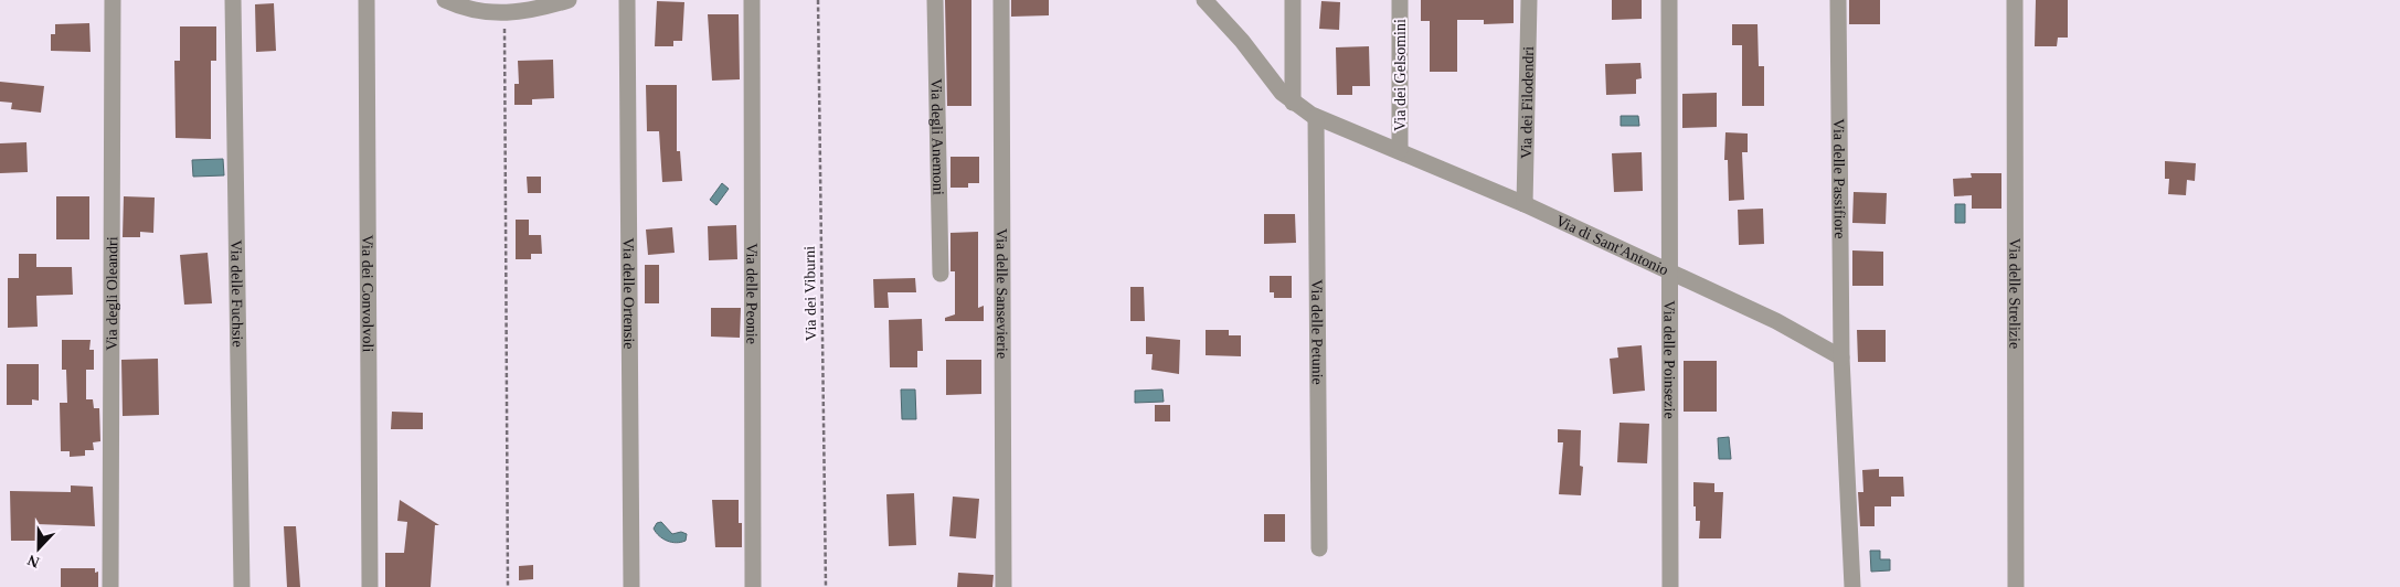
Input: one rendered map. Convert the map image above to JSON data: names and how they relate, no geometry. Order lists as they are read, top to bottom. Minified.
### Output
{"streets":{"street":["Via dei Gelsomini","Via dei Filodendri","Via degli Anemoni","Via delle Passifiore","Via di Sant'Antonio","Via degli Oleandri","Via delle Fuchsie","Via dei Convolvoli","Via delle Ortensie","Via delle Peonie","Via delle Sansevierie","Via delle Strelizie","Via delle Petunie","Via delle Poinsezie"],"path":["Via dei Viburni"]},"crossings":[["Via dei Gelsomini","Via di Sant'Antonio"],["Via dei Filodendri","Via di Sant'Antonio"],["Via delle Passifiore","Via di Sant'Antonio"],["Via di Sant'Antonio","Via delle Petunie"],["Via di Sant'Antonio","Via delle Poinsezie"]],"north":"bottom"}
